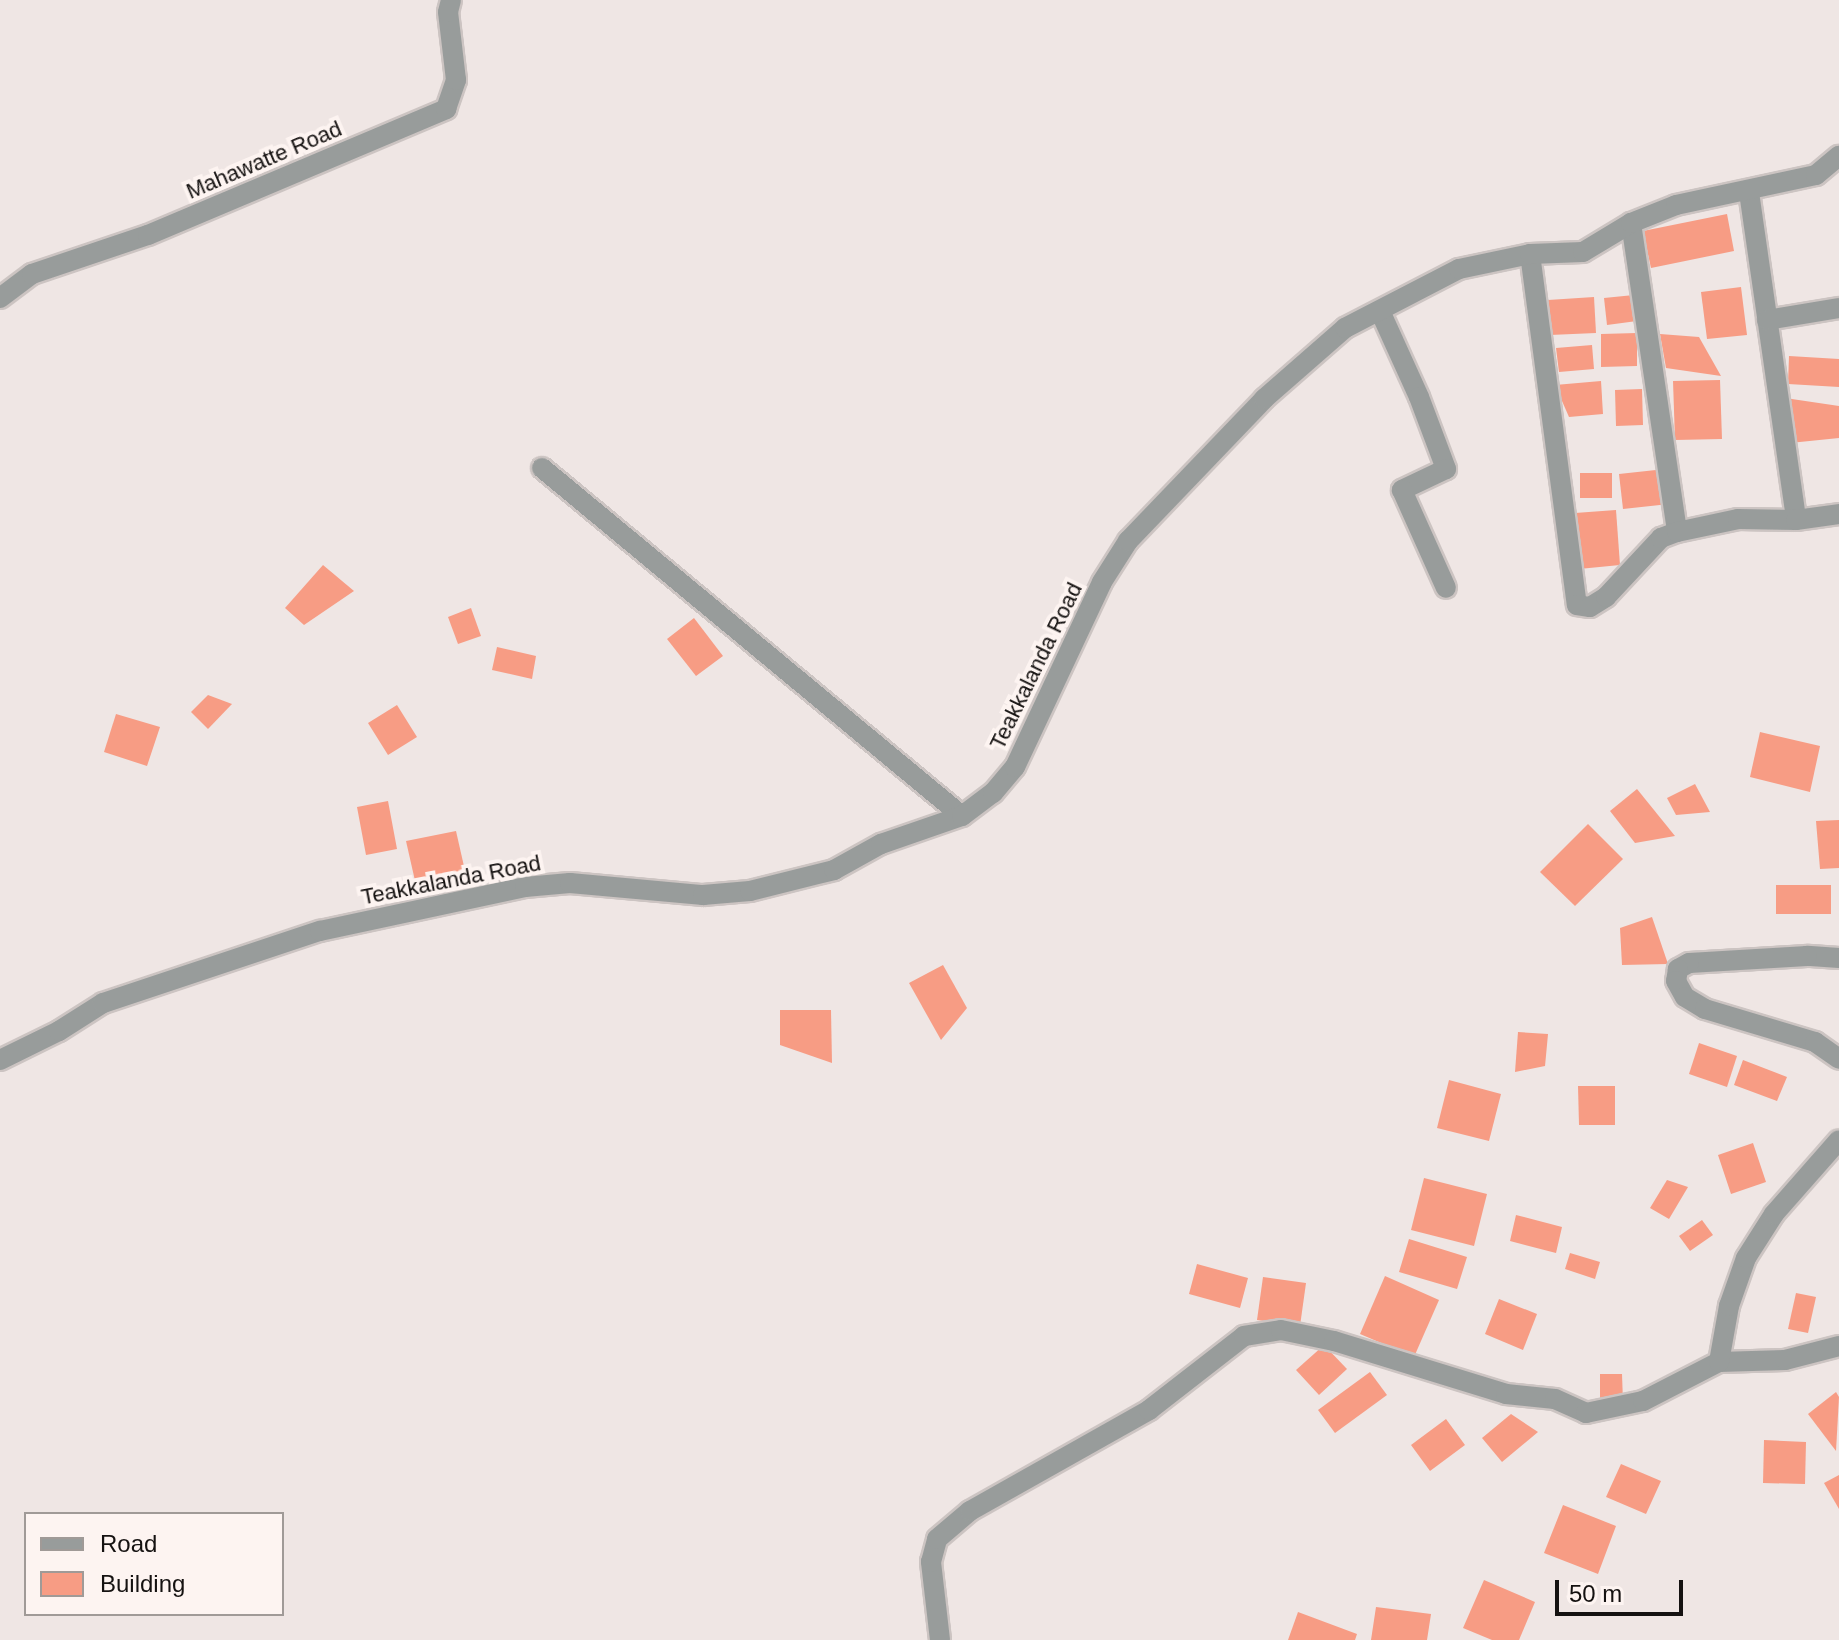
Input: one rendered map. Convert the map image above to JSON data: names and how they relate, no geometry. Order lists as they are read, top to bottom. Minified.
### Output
{"streets":{"street":["Mahawatte Road","Teakkalanda Road"]},"legend":["Road","Building"],"scale_bar":"50 m"}
